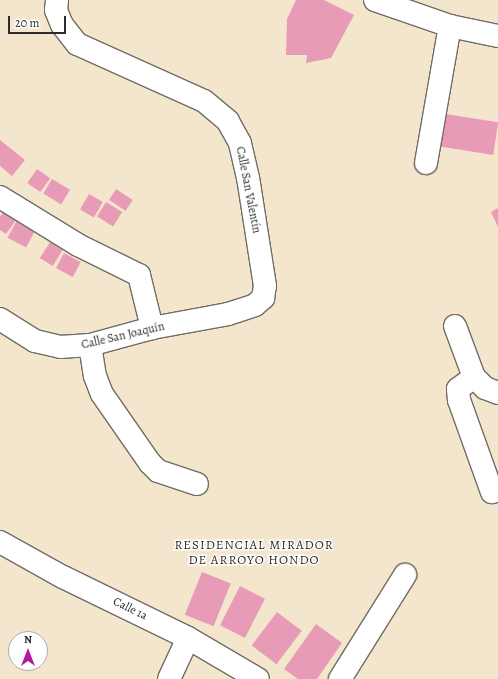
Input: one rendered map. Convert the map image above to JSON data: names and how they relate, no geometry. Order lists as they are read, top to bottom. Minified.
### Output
{"streets":{"street":["Calle San Valentín","Calle San Joaquín","Calle 1a"]},"crossings":[["Calle San Valentín","Calle San Joaquín"]],"districts":["RESIDENCIAL MIRADOR DE ARROYO HONDO"],"scale_bar":"20 m","north":"top"}
